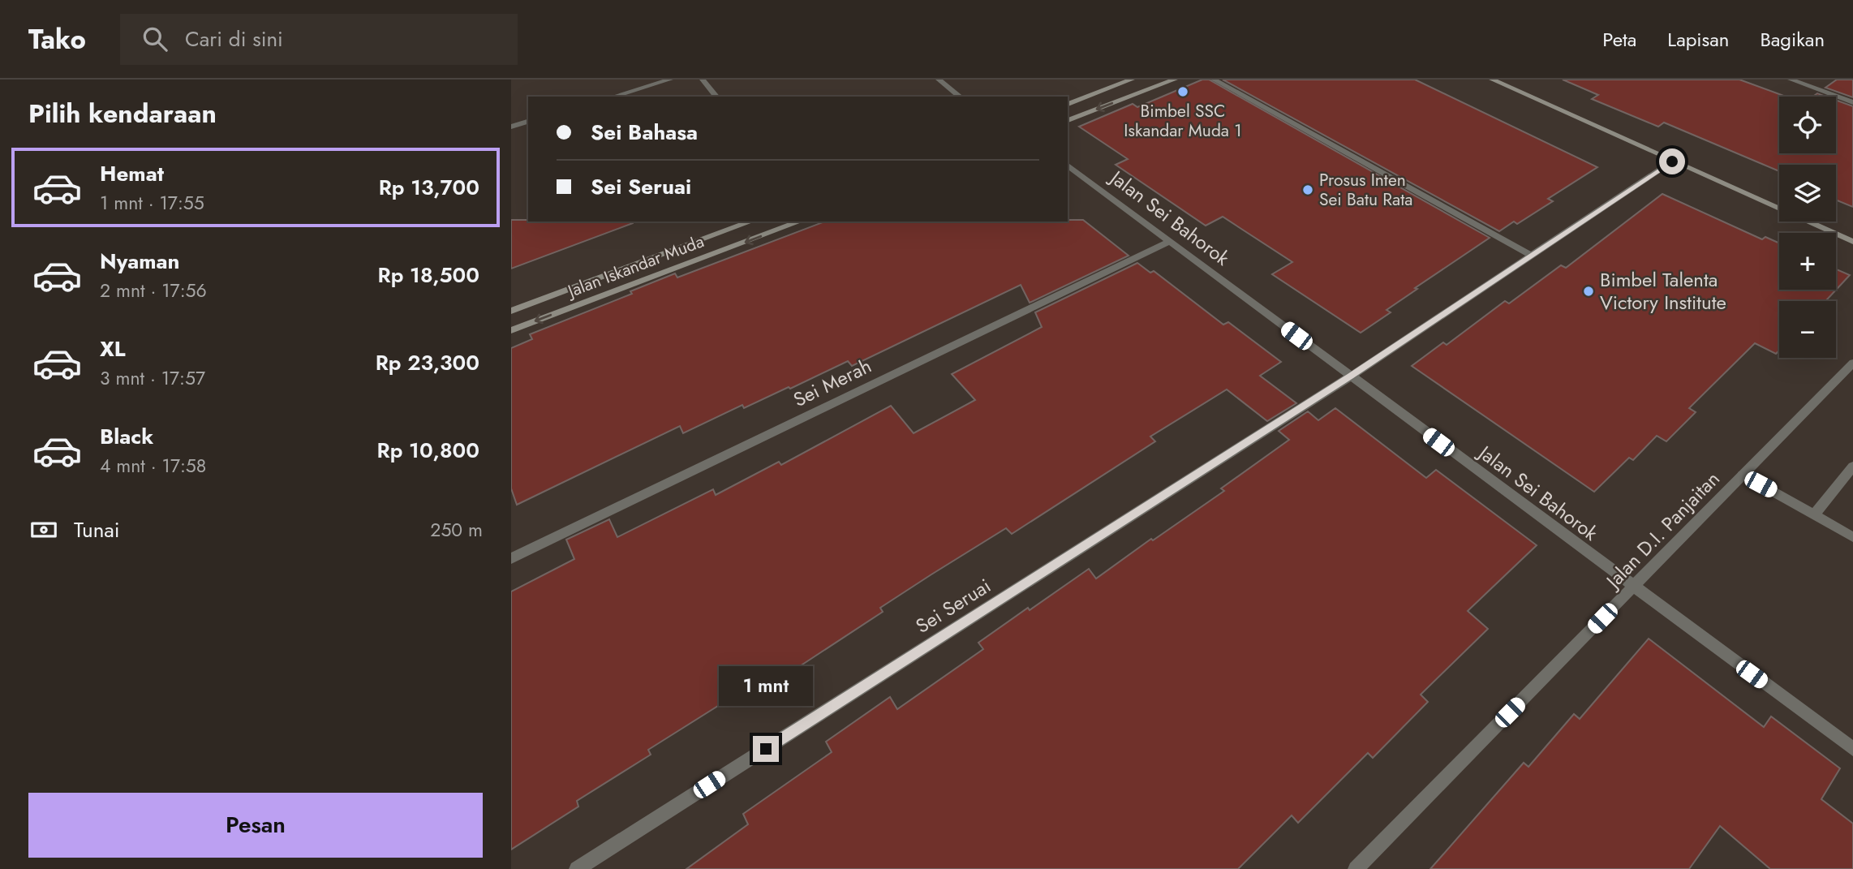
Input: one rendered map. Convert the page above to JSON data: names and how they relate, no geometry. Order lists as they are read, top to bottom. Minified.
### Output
{"streets":{"main road":["Jalan Iskandar Muda"],"street":["Jalan Sei Bahorok","Sei Merah","Jalan D.I. Panjaitan","Sei Seruai"]},"crossings":[["Jalan Sei Bahorok","Sei Merah"],["Jalan Sei Bahorok","Jalan D.I. Panjaitan"],["Jalan Sei Bahorok","Sei Seruai"]],"places":["Bimbel SSC Iskandar Muda 1","Prosus Inten Sei Batu Rata","Bimbel Talenta Victory Institute"],"page":{"header":"Tako","search":"Cari di sini","nav":["Peta","Lapisan","Bagikan"],"heading":"Pilih kendaraan","map_buttons":["+","−"],"banner":["Sei Bahasa","Sei Seruai"],"list":[{"name":"Hemat","note":"1 mnt · 17:55","value":"Rp 13,700"},{"name":"Nyaman","note":"2 mnt · 17:56","value":"Rp 18,500"},{"name":"XL","note":"3 mnt · 17:57","value":"Rp 23,300"},{"name":"Black","note":"4 mnt · 17:58","value":"Rp 10,800"}],"pay":["Tunai","250 m"],"bubble":"1 mnt","buttons":"Pesan"}}
